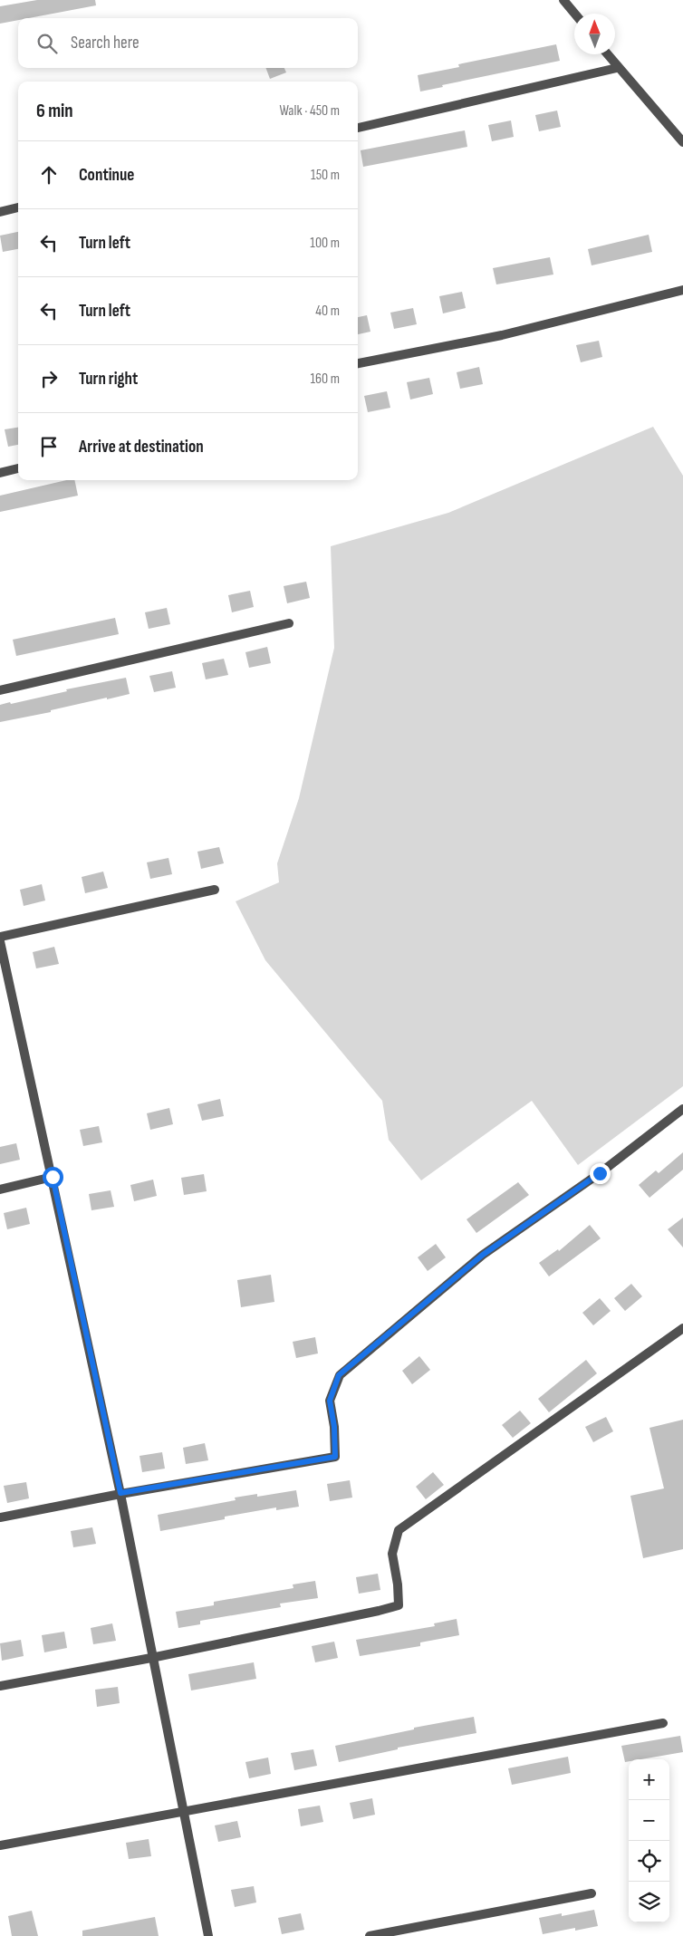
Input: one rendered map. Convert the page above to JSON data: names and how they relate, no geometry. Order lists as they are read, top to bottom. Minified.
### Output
{"north":"top","page":{"search":"Search here","heading":["6 min","Walk · 450 m"],"list":[["Continue","150 m"],["Turn left","100 m"],["Turn left","40 m"],["Turn right","160 m"],"Arrive at destination"],"map_buttons":["+","−"]}}
